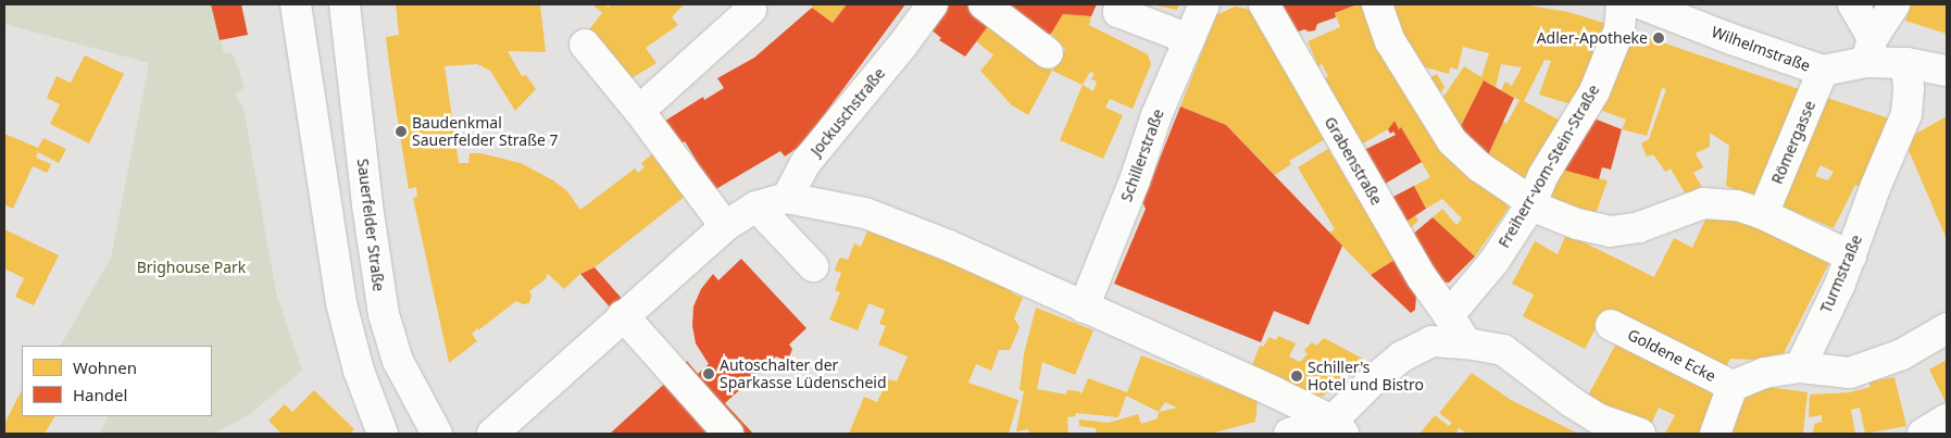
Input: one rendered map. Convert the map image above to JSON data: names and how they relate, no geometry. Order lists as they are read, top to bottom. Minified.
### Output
{"streets":{"street":["Wilhelmstraße","Jockuschstraße","Römergasse","Schillerstraße","Grabenstraße","Freiherr-vom-Stein-Straße","Sauerfelder Straße","Turmstraße","Goldene Ecke"]},"crossings":[["Wilhelmstraße","Römergasse"],["Wilhelmstraße","Turmstraße"],["Grabenstraße","Freiherr-vom-Stein-Straße"]],"parks":["Brighouse Park"],"places":["Adler-Apotheke","Baudenkmal Sauerfelder Straße 7","Autoschalter der Sparkasse Lüdenscheid","Schiller's Hotel und Bistro"],"legend":["Wohnen","Handel"]}
